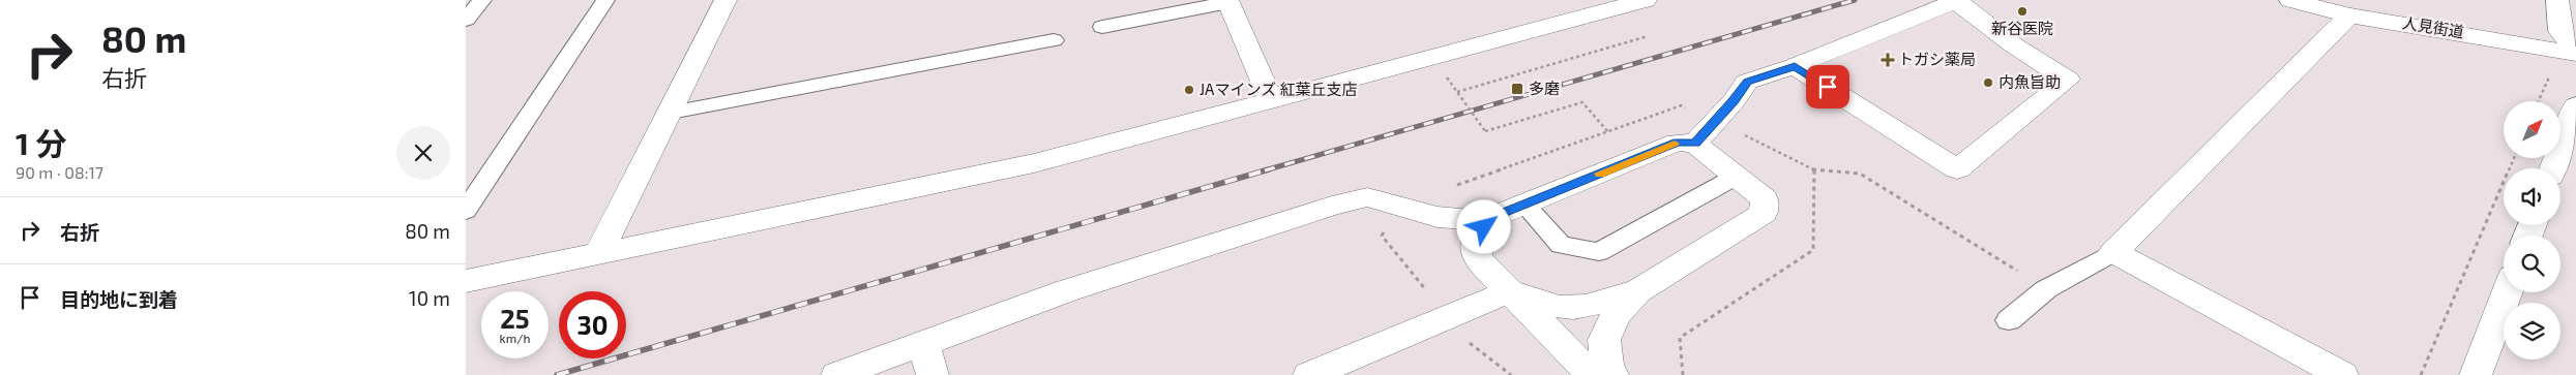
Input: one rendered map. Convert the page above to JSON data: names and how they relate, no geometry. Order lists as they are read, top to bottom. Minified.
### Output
{"streets":{"street":["人見街道"]},"places":{"other":["新谷医院","内魚旨助","JAマインズ 紅葉丘支店"],"health":["トガシ薬局"],"transit":["多磨"]},"north":"top right","page":{"turn":["80 m","右折"],"heading":["1 分","90 m · 08:17"],"list":[{"name":"右折","value":"80 m"},{"name":"目的地に到着","value":"10 m"}],"speed":"25 km/h","limit":"30"}}
